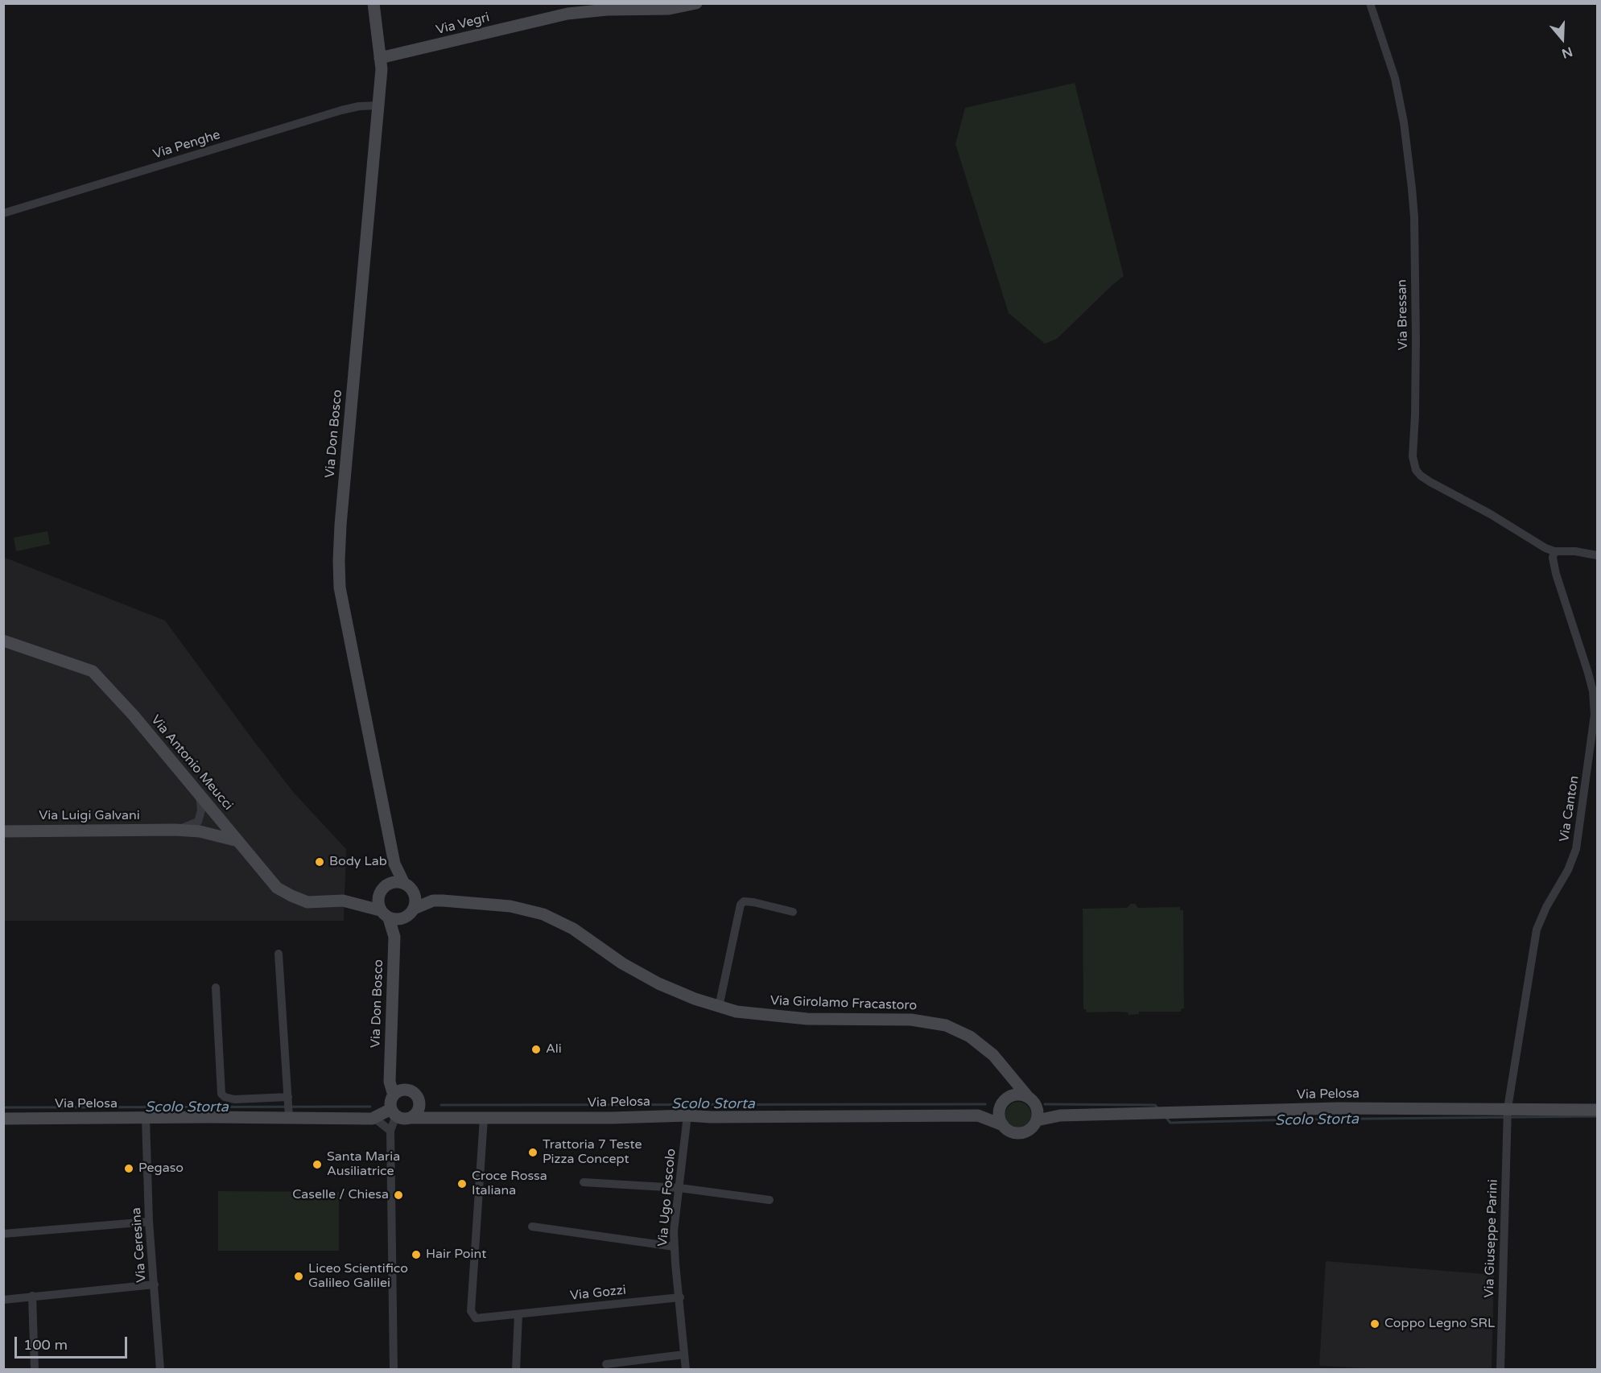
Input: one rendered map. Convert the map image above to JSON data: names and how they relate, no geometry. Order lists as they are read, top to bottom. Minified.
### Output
{"streets":{"main road":["Via Vegri","Via Don Bosco","Via Antonio Meucci","Via Luigi Galvani","Via Girolamo Fracastoro","Via Pelosa"],"street":["Via Penghe","Via Bressan","Via Canton","Via Ugo Foscolo","Via Giuseppe Parini","Via Ceresina","Via Gozzi"]},"crossings":[["Via Vegri","Via Don Bosco"],["Via Penghe","Via Don Bosco"],["Via Bressan","Via Canton"],["Via Don Bosco","Via Antonio Meucci"],["Via Don Bosco","Via Girolamo Fracastoro"],["Via Don Bosco","Via Pelosa"],["Via Antonio Meucci","Via Luigi Galvani"],["Via Antonio Meucci","Via Girolamo Fracastoro"],["Via Canton","Via Pelosa"],["Via Canton","Via Giuseppe Parini"],["Via Girolamo Fracastoro","Via Pelosa"],["Via Pelosa","Via Ugo Foscolo"],["Via Pelosa","Via Giuseppe Parini"],["Via Pelosa","Via Ceresina"],["Via Pelosa","Via Gozzi"],["Via Ugo Foscolo","Via Gozzi"]],"water":["Scolo Storta"],"places":["Body Lab","Ali","Trattoria 7 Teste Pizza Concept","Santa Maria Ausiliatrice","Pegaso","Croce Rossa Italiana","Caselle / Chiesa","Hair Point","Liceo Scientifico Galileo Galilei","Coppo Legno SRL"],"scale_bar":"100 m","north":"bottom"}
